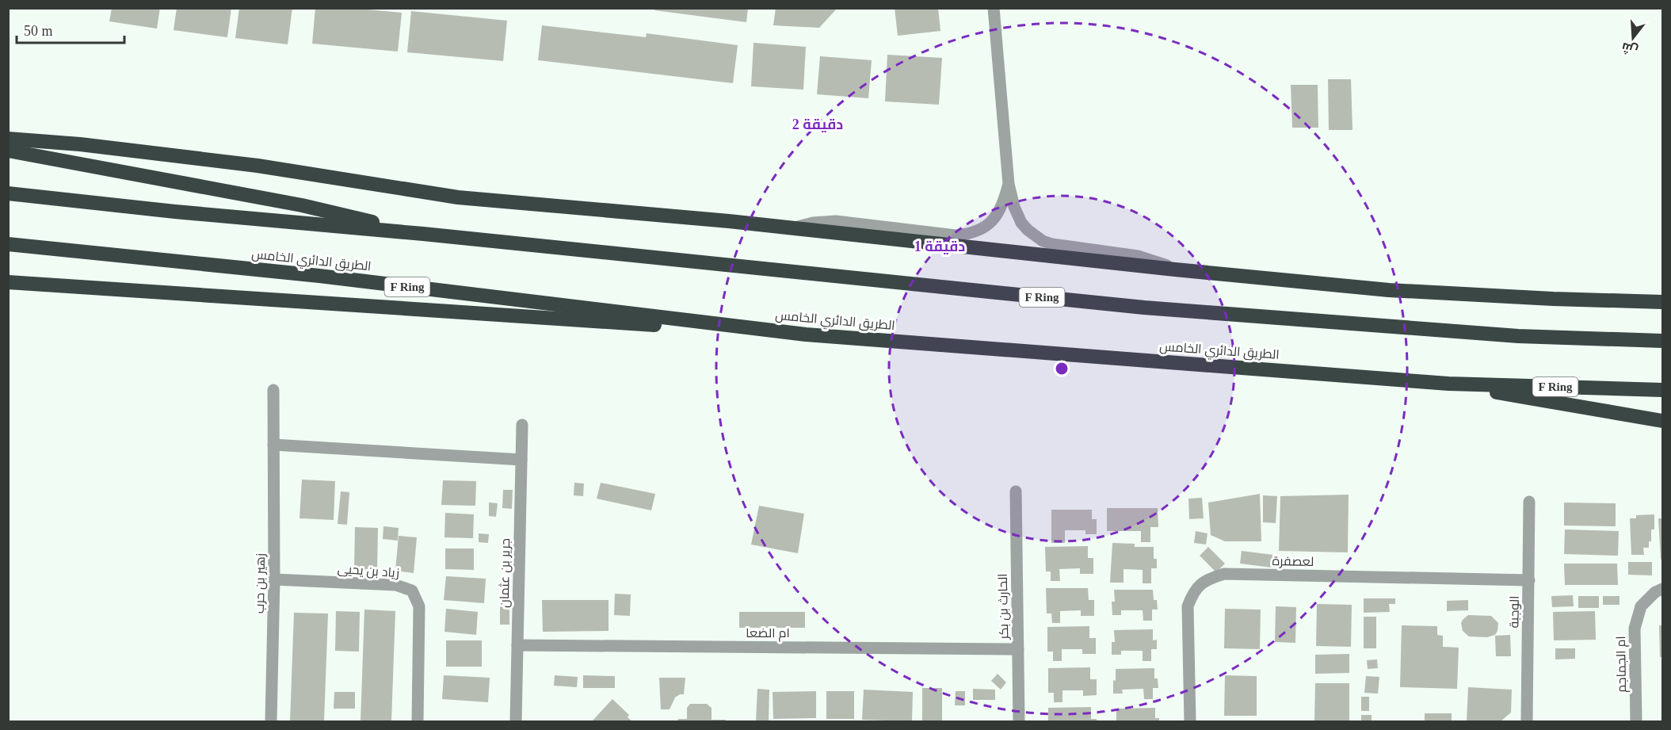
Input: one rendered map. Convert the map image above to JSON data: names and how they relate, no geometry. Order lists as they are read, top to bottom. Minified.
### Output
{"streets":{"highway":["الطريق الدائري الخامس","F Ring"],"street":["لعصفرة","زياد بن يحيى","جرير بن عثمان","زهير بن حرب","الحارث بن بكر","الوجبة","ام الضعا","ام الجماجم"]},"crossings":[["لعصفرة","الوجبة"],["زياد بن يحيى","زهير بن حرب"],["جرير بن عثمان","ام الضعا"],["الحارث بن بكر","ام الضعا"]],"scale_bar":"50 m","north":"bottom","rings":["2 دقيقة","1 دقيقة"]}
